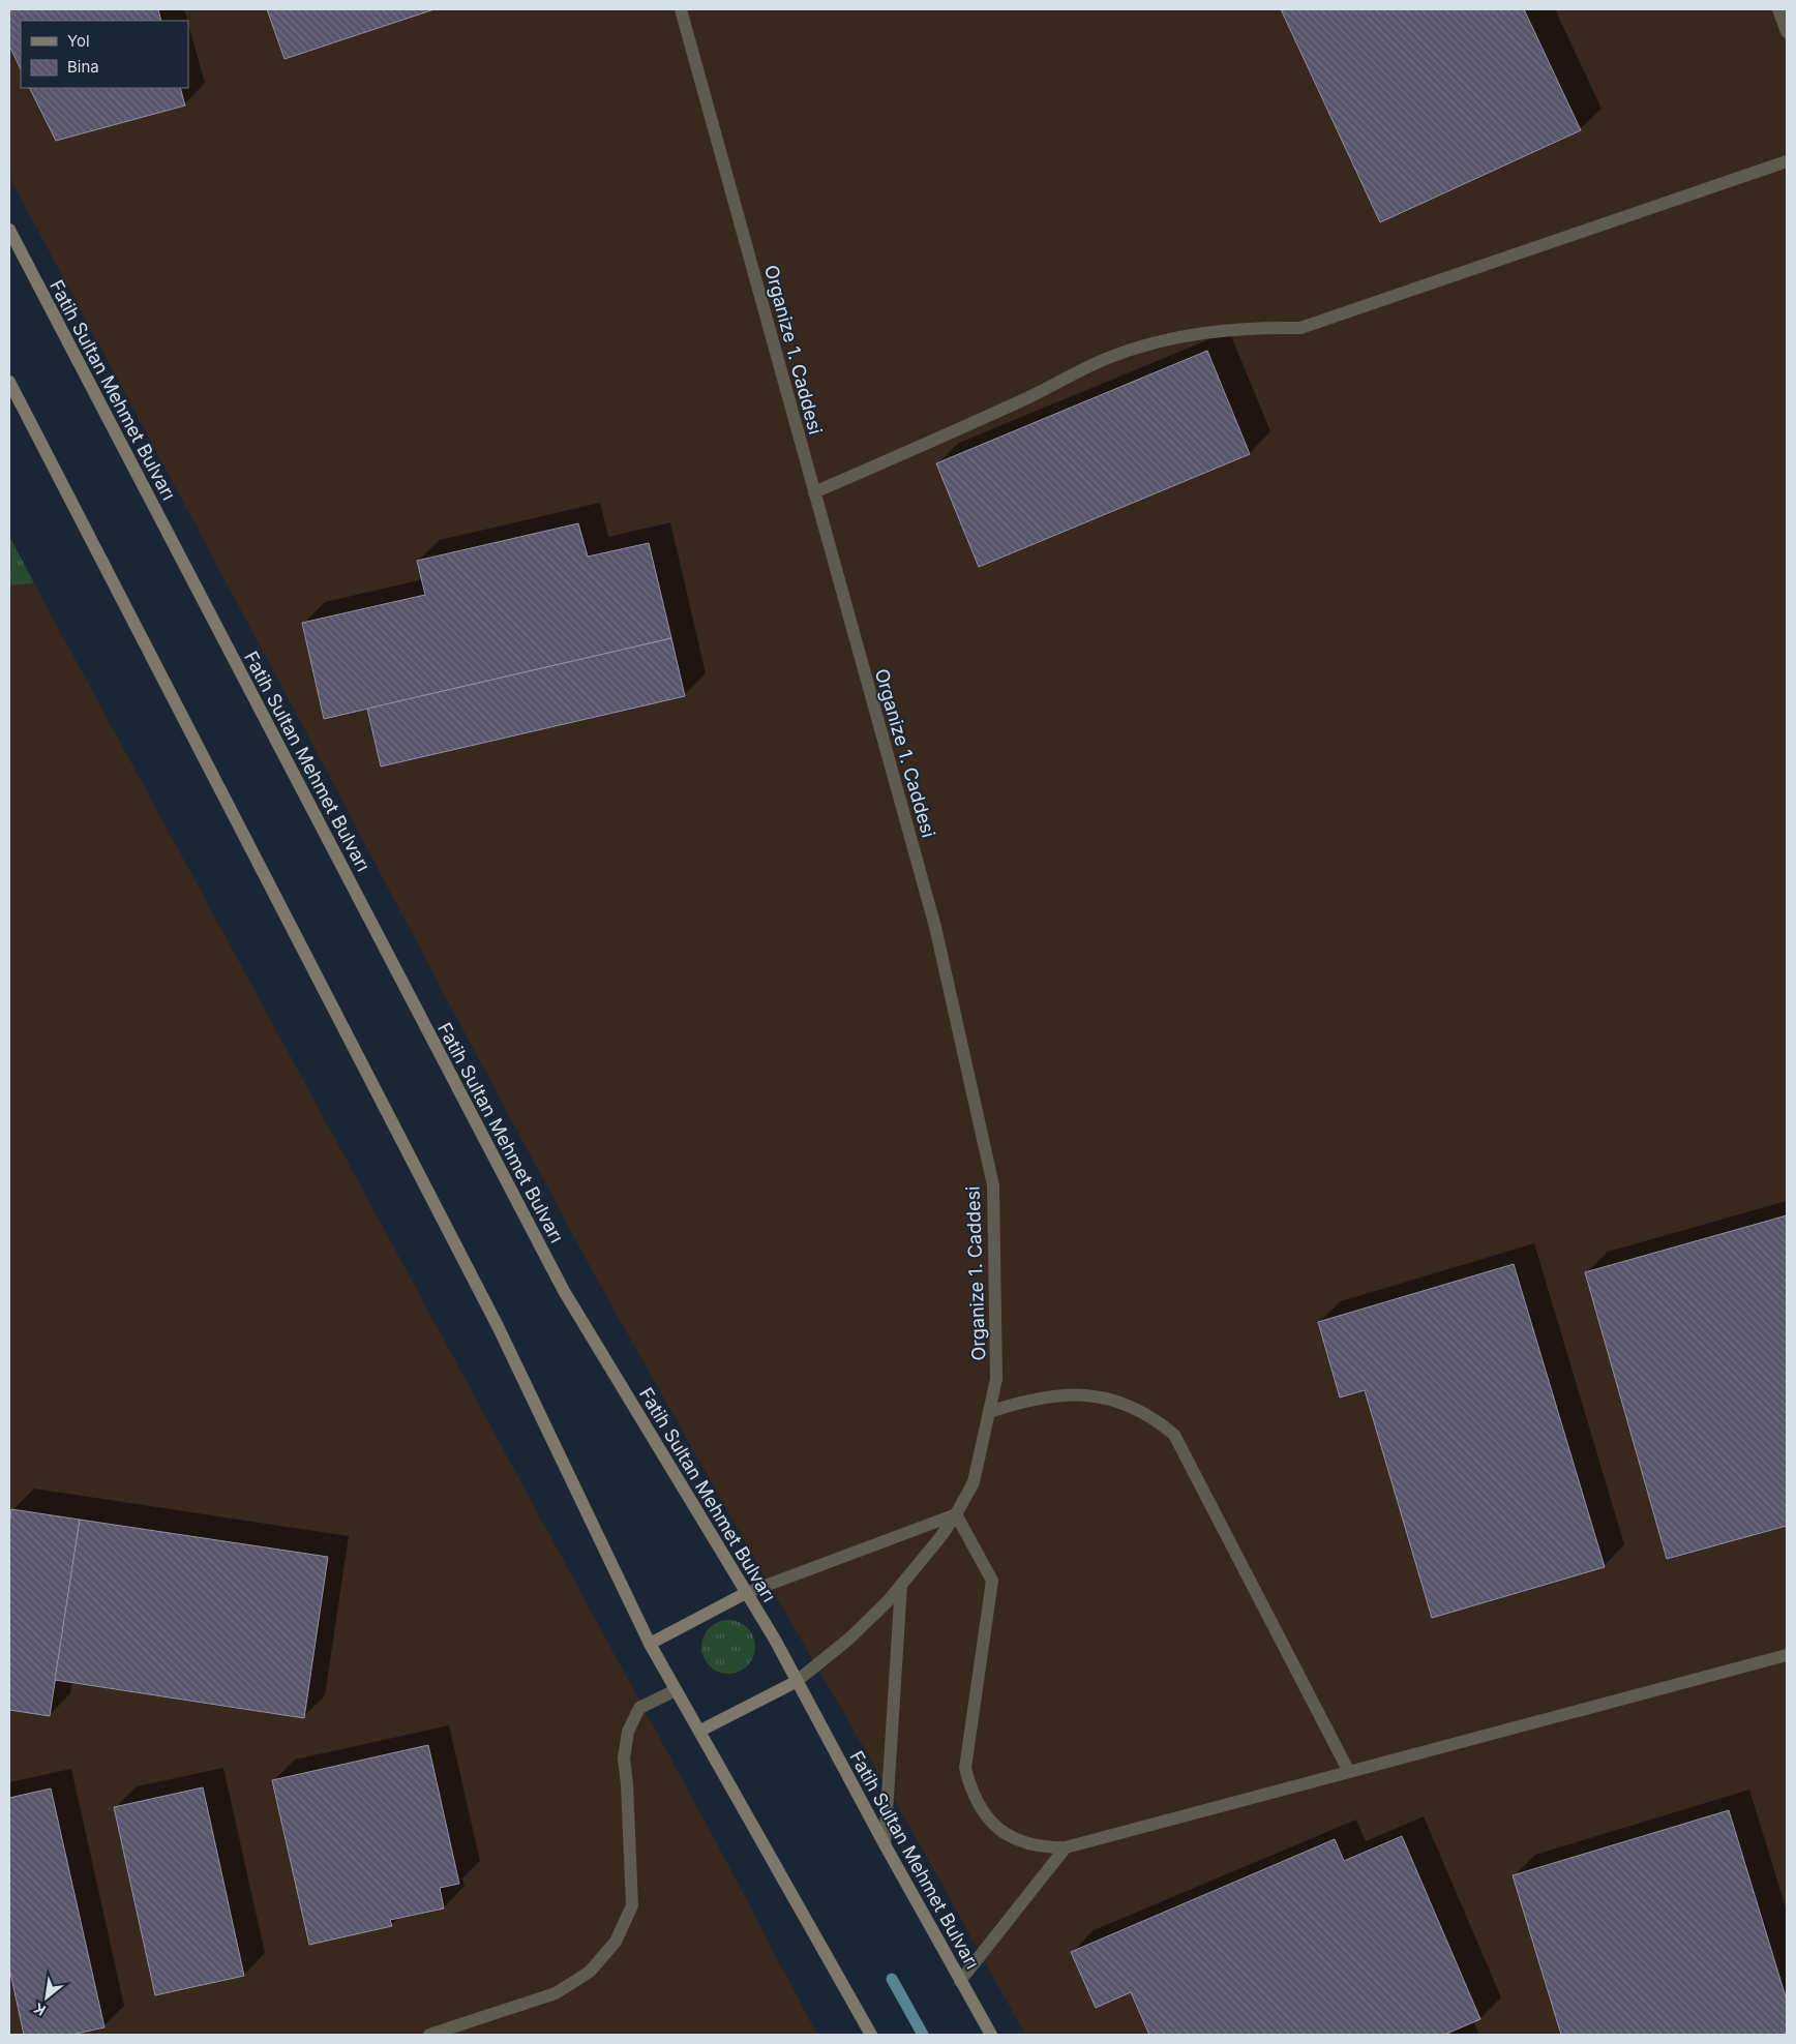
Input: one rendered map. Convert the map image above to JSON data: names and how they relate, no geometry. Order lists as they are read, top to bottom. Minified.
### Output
{"streets":{"main road":["Fatih Sultan Mehmet Bulvarı"],"street":["Organize 1. Caddesi"]},"crossings":[["Organize 1. Caddesi","Fatih Sultan Mehmet Bulvarı"]],"legend":["Yol","Bina"],"north":"bottom left"}
